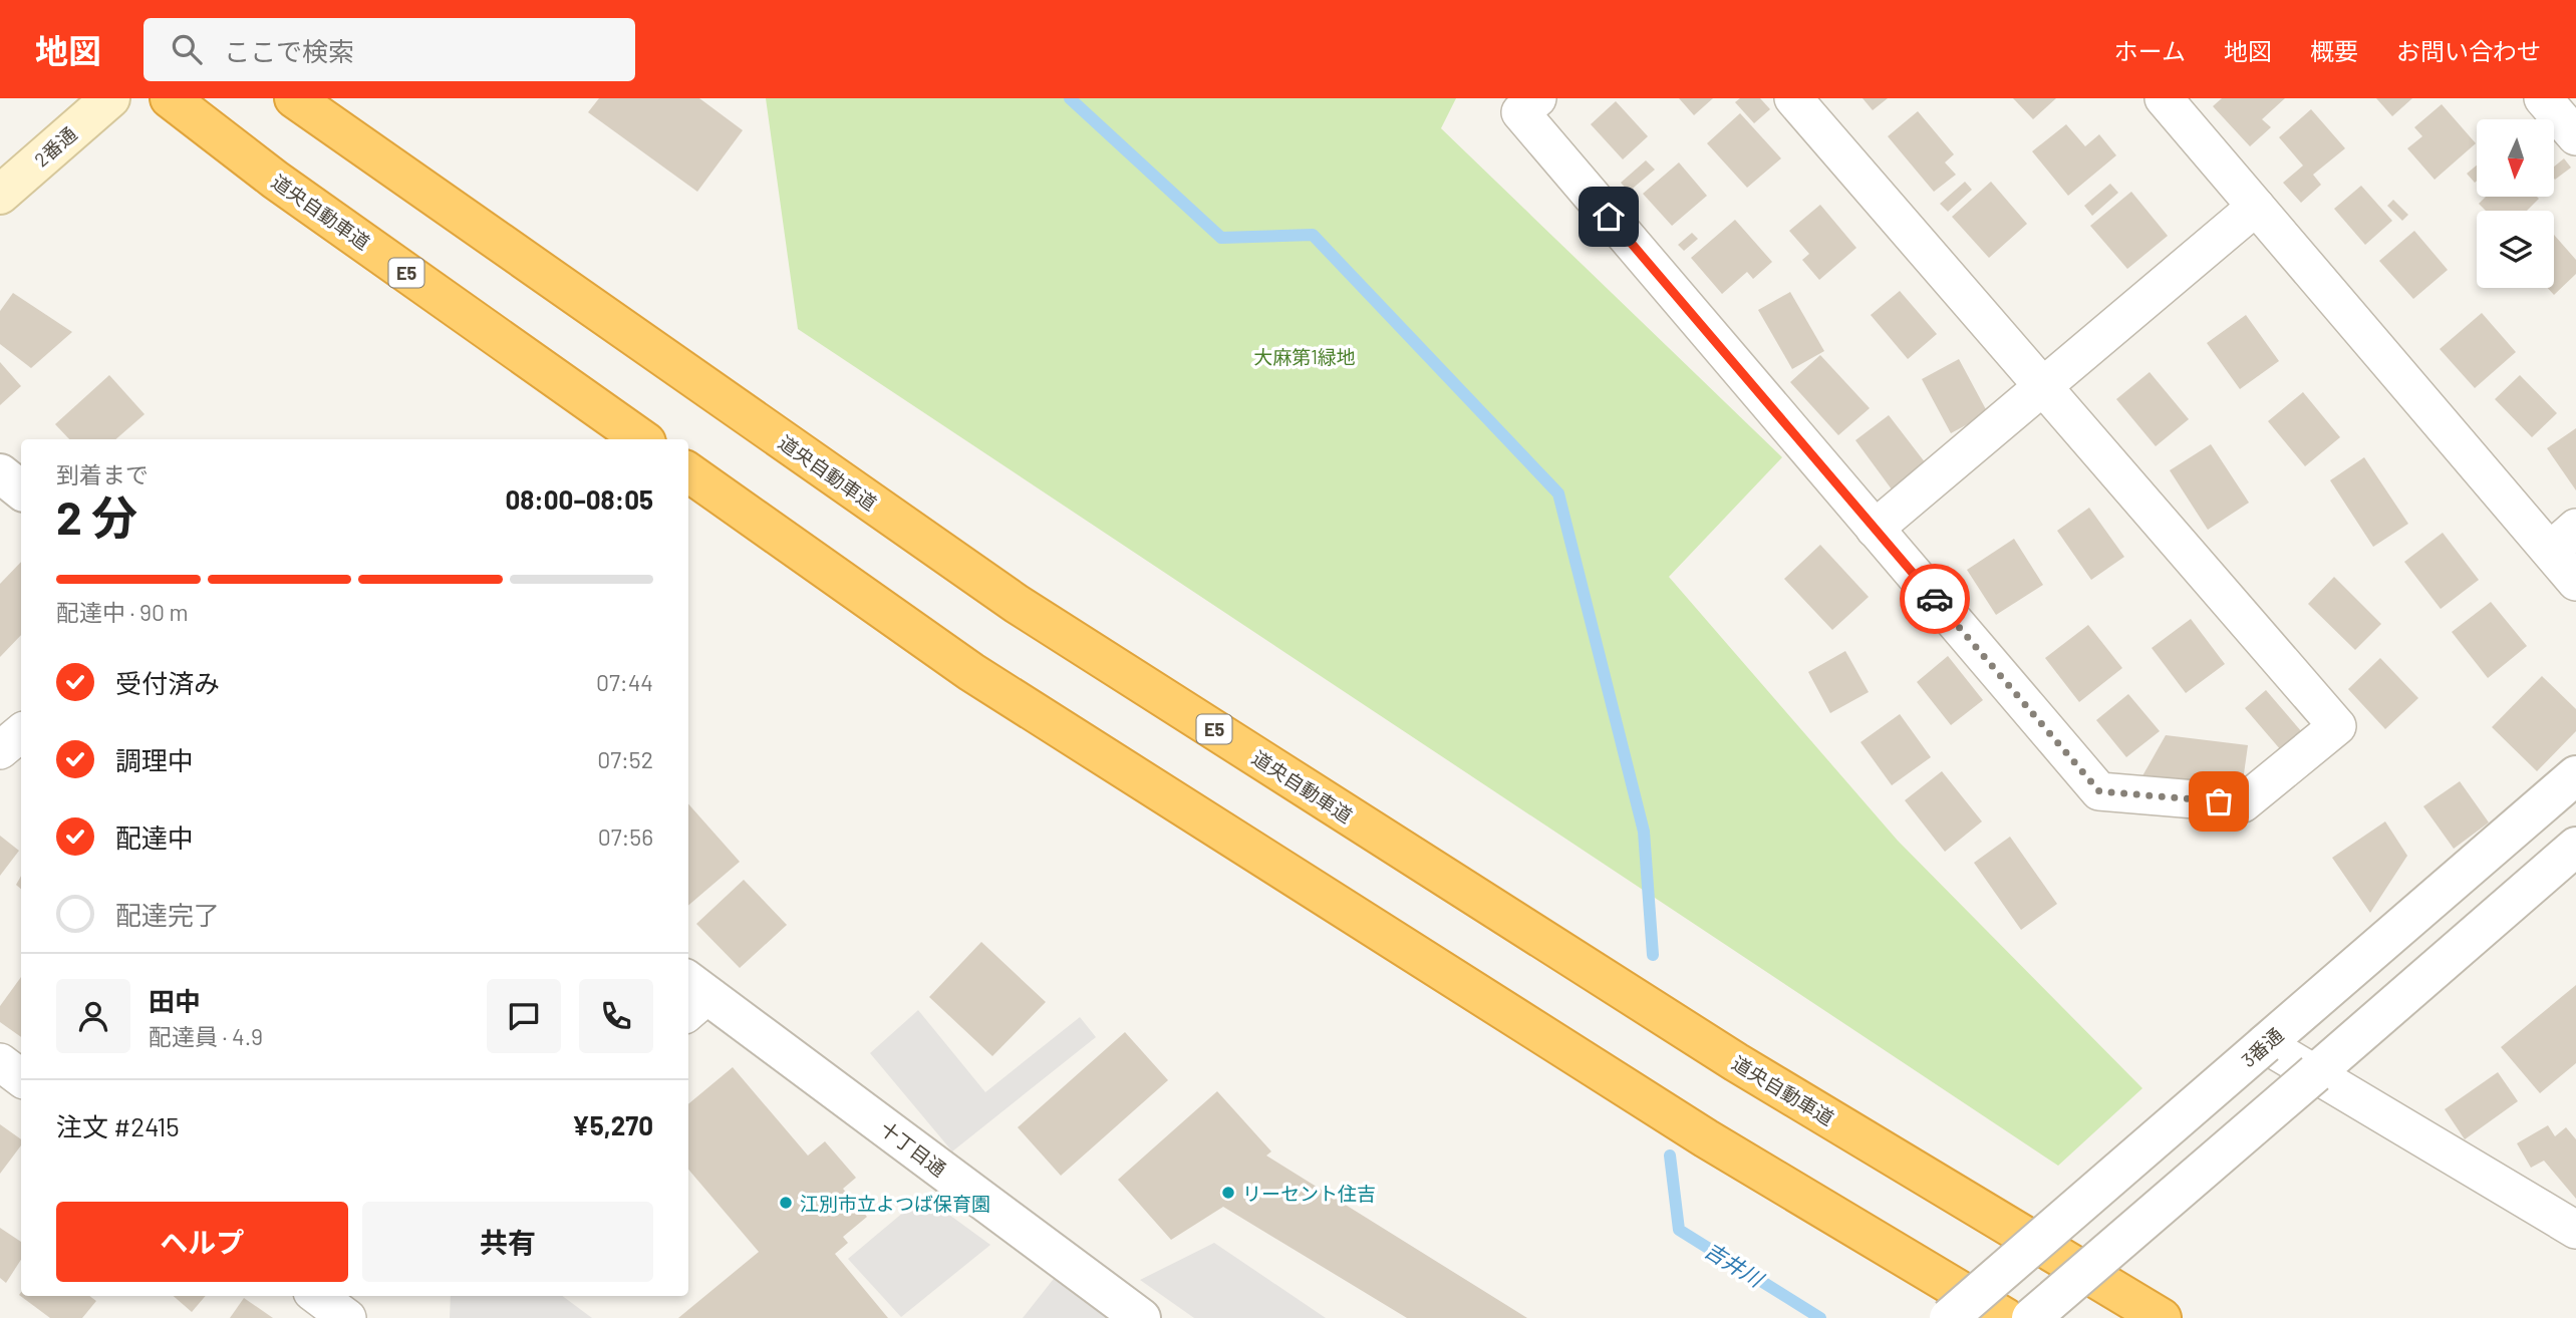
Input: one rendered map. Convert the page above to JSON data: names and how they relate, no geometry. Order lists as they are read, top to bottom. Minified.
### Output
{"streets":{"highway":["道央自動車道","E5"],"main road":["2番通"],"street":["3番通","十丁目通"]},"water":["吉井川"],"parks":["大麻第1緑地"],"places":["リーセント住吉","江別市立よつば保育園"],"north":"bottom","page":{"header":"地図","search":"ここで検索","nav":["ホーム","地図","概要","お問い合わせ"],"heading":["2 分","到着まで","08:00–08:05"],"panel":["田中","配達員 · 4.9","注文 #2415","¥5,270"],"bar":"配達中 · 90 m","list":[["受付済み","07:44"],["調理中","07:52"],["配達中","07:56"],"配達完了"],"buttons":["ヘルプ","共有"]}}
